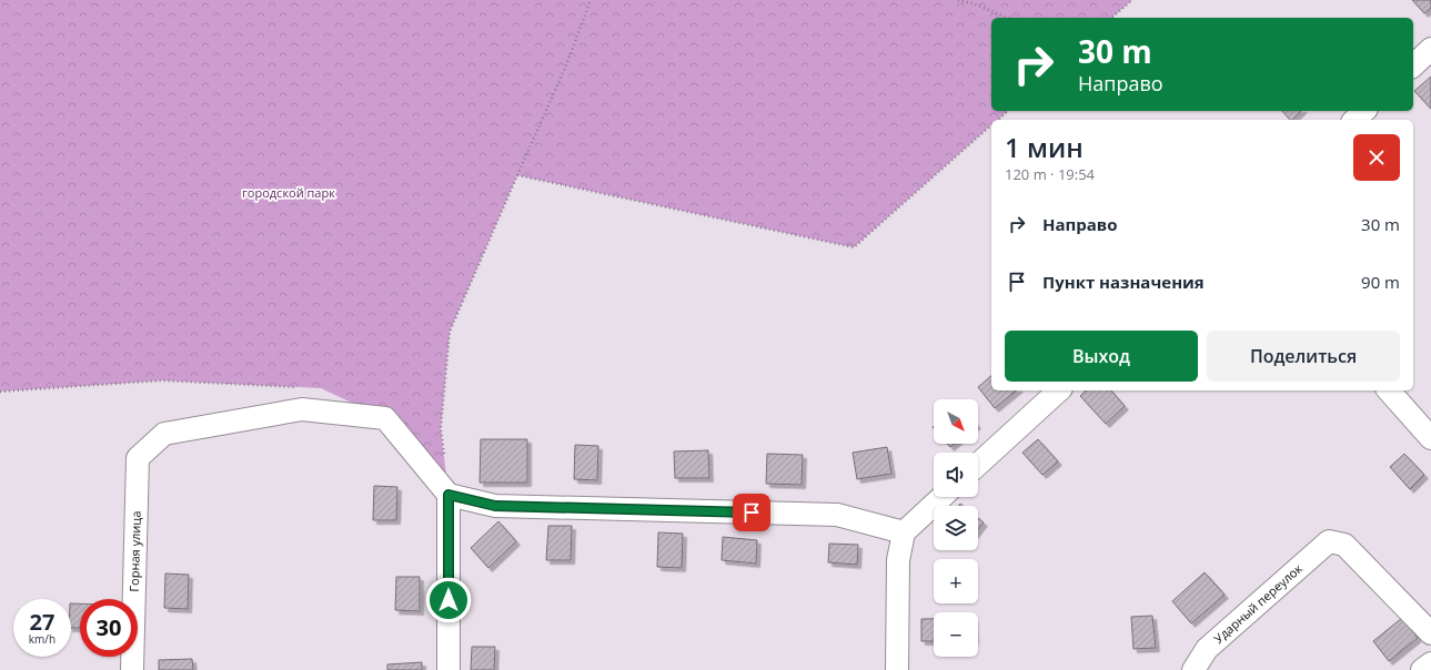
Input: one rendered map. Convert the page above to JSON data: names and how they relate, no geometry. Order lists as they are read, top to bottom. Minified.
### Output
{"streets":{"street":["Горная улица","Ударный переулок"]},"parks":["городской парк"],"north":"bottom right","page":{"turn":["30 m","Направо"],"heading":["1 мин","120 m · 19:54"],"list":[{"name":"Направо","value":"30 m"},{"name":"Пункт назначения","value":"90 m"}],"buttons":["Выход","Поделиться"],"map_buttons":["+","−"],"speed":"27 km/h","limit":"30"}}
